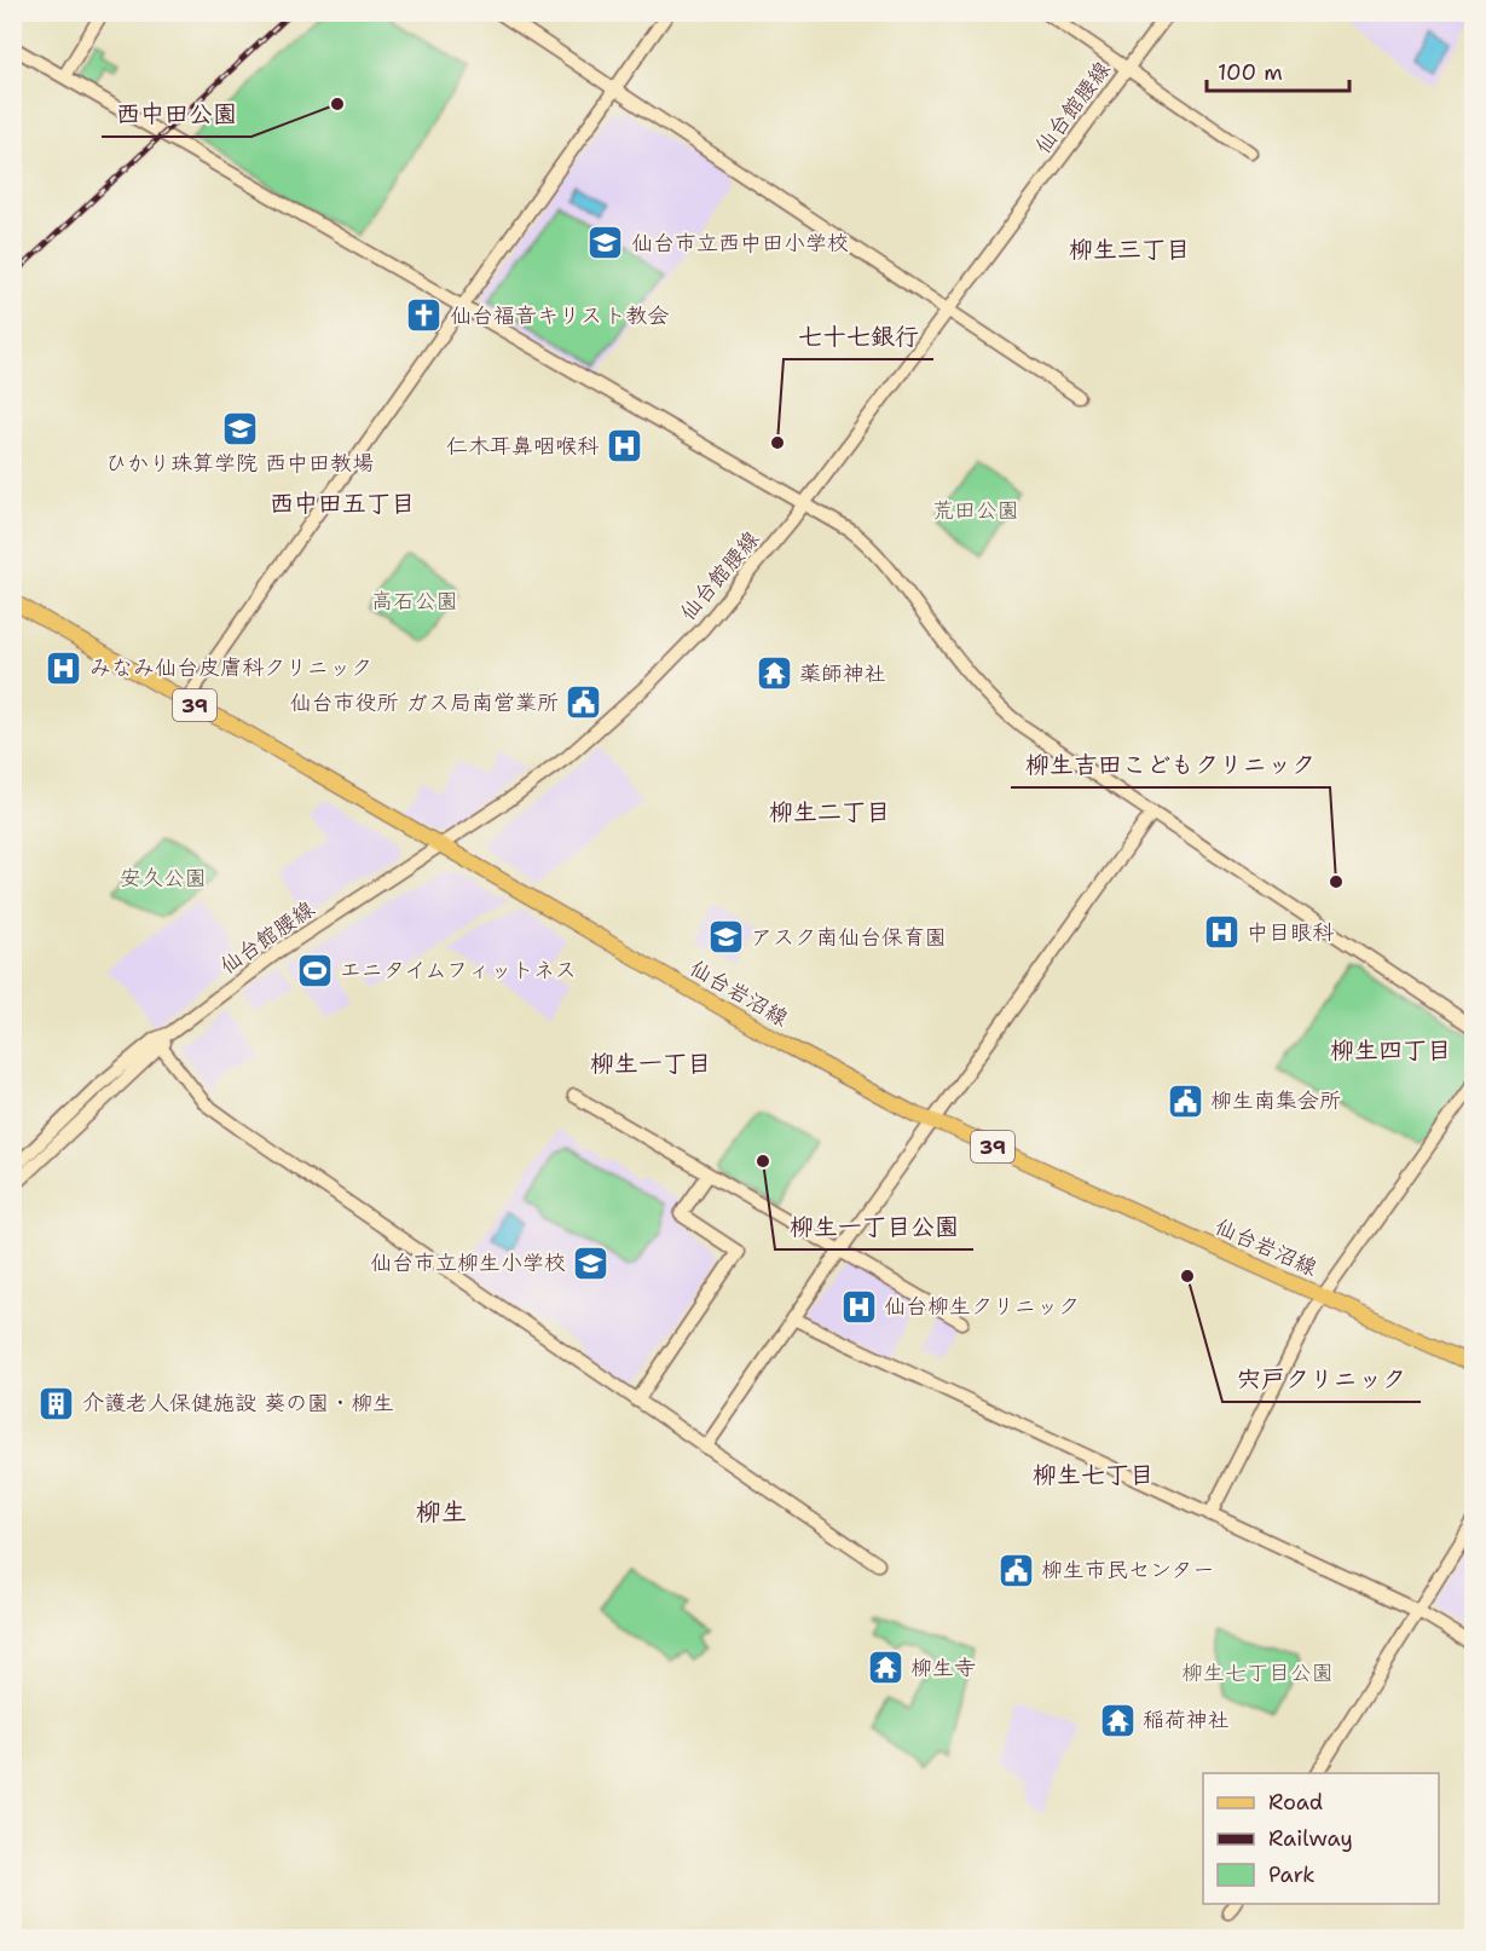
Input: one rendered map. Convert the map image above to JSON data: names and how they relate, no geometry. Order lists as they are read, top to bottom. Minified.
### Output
{"streets":{"main road":["39","仙台岩沼線"],"street":["仙台館腰線"]},"crossings":[["仙台館腰線","仙台岩沼線"]],"districts":["柳生三丁目","西中田五丁目","柳生二丁目","柳生四丁目","柳生一丁目","柳生七丁目","柳生"],"parks":["荒田公園","高石公園","安久公園","柳生七丁目公園"],"places":{"other":["西中田公園","七十七銀行","柳生吉田こどもクリニック","柳生一丁目公園","宍戸クリニック"],"school or university":["仙台市立西中田小学校","ひかり珠算学院 西中田教場","アスク南仙台保育園","仙台市立柳生小学校"],"church":["仙台福音キリスト教会"],"hospital":["仁木耳鼻咽喉科","みなみ仙台皮膚科クリニック","中目眼科","仙台柳生クリニック"],"temple":["薬師神社","柳生寺","稲荷神社"],"public building":["仙台市役所 ガス局南営業所","柳生南集会所","柳生市民センター"],"sports":["エニタイムフィットネス"],"building":["介護老人保健施設 葵の園・柳生"]},"legend":["Road","Railway","Park"],"scale_bar":"100 m"}
